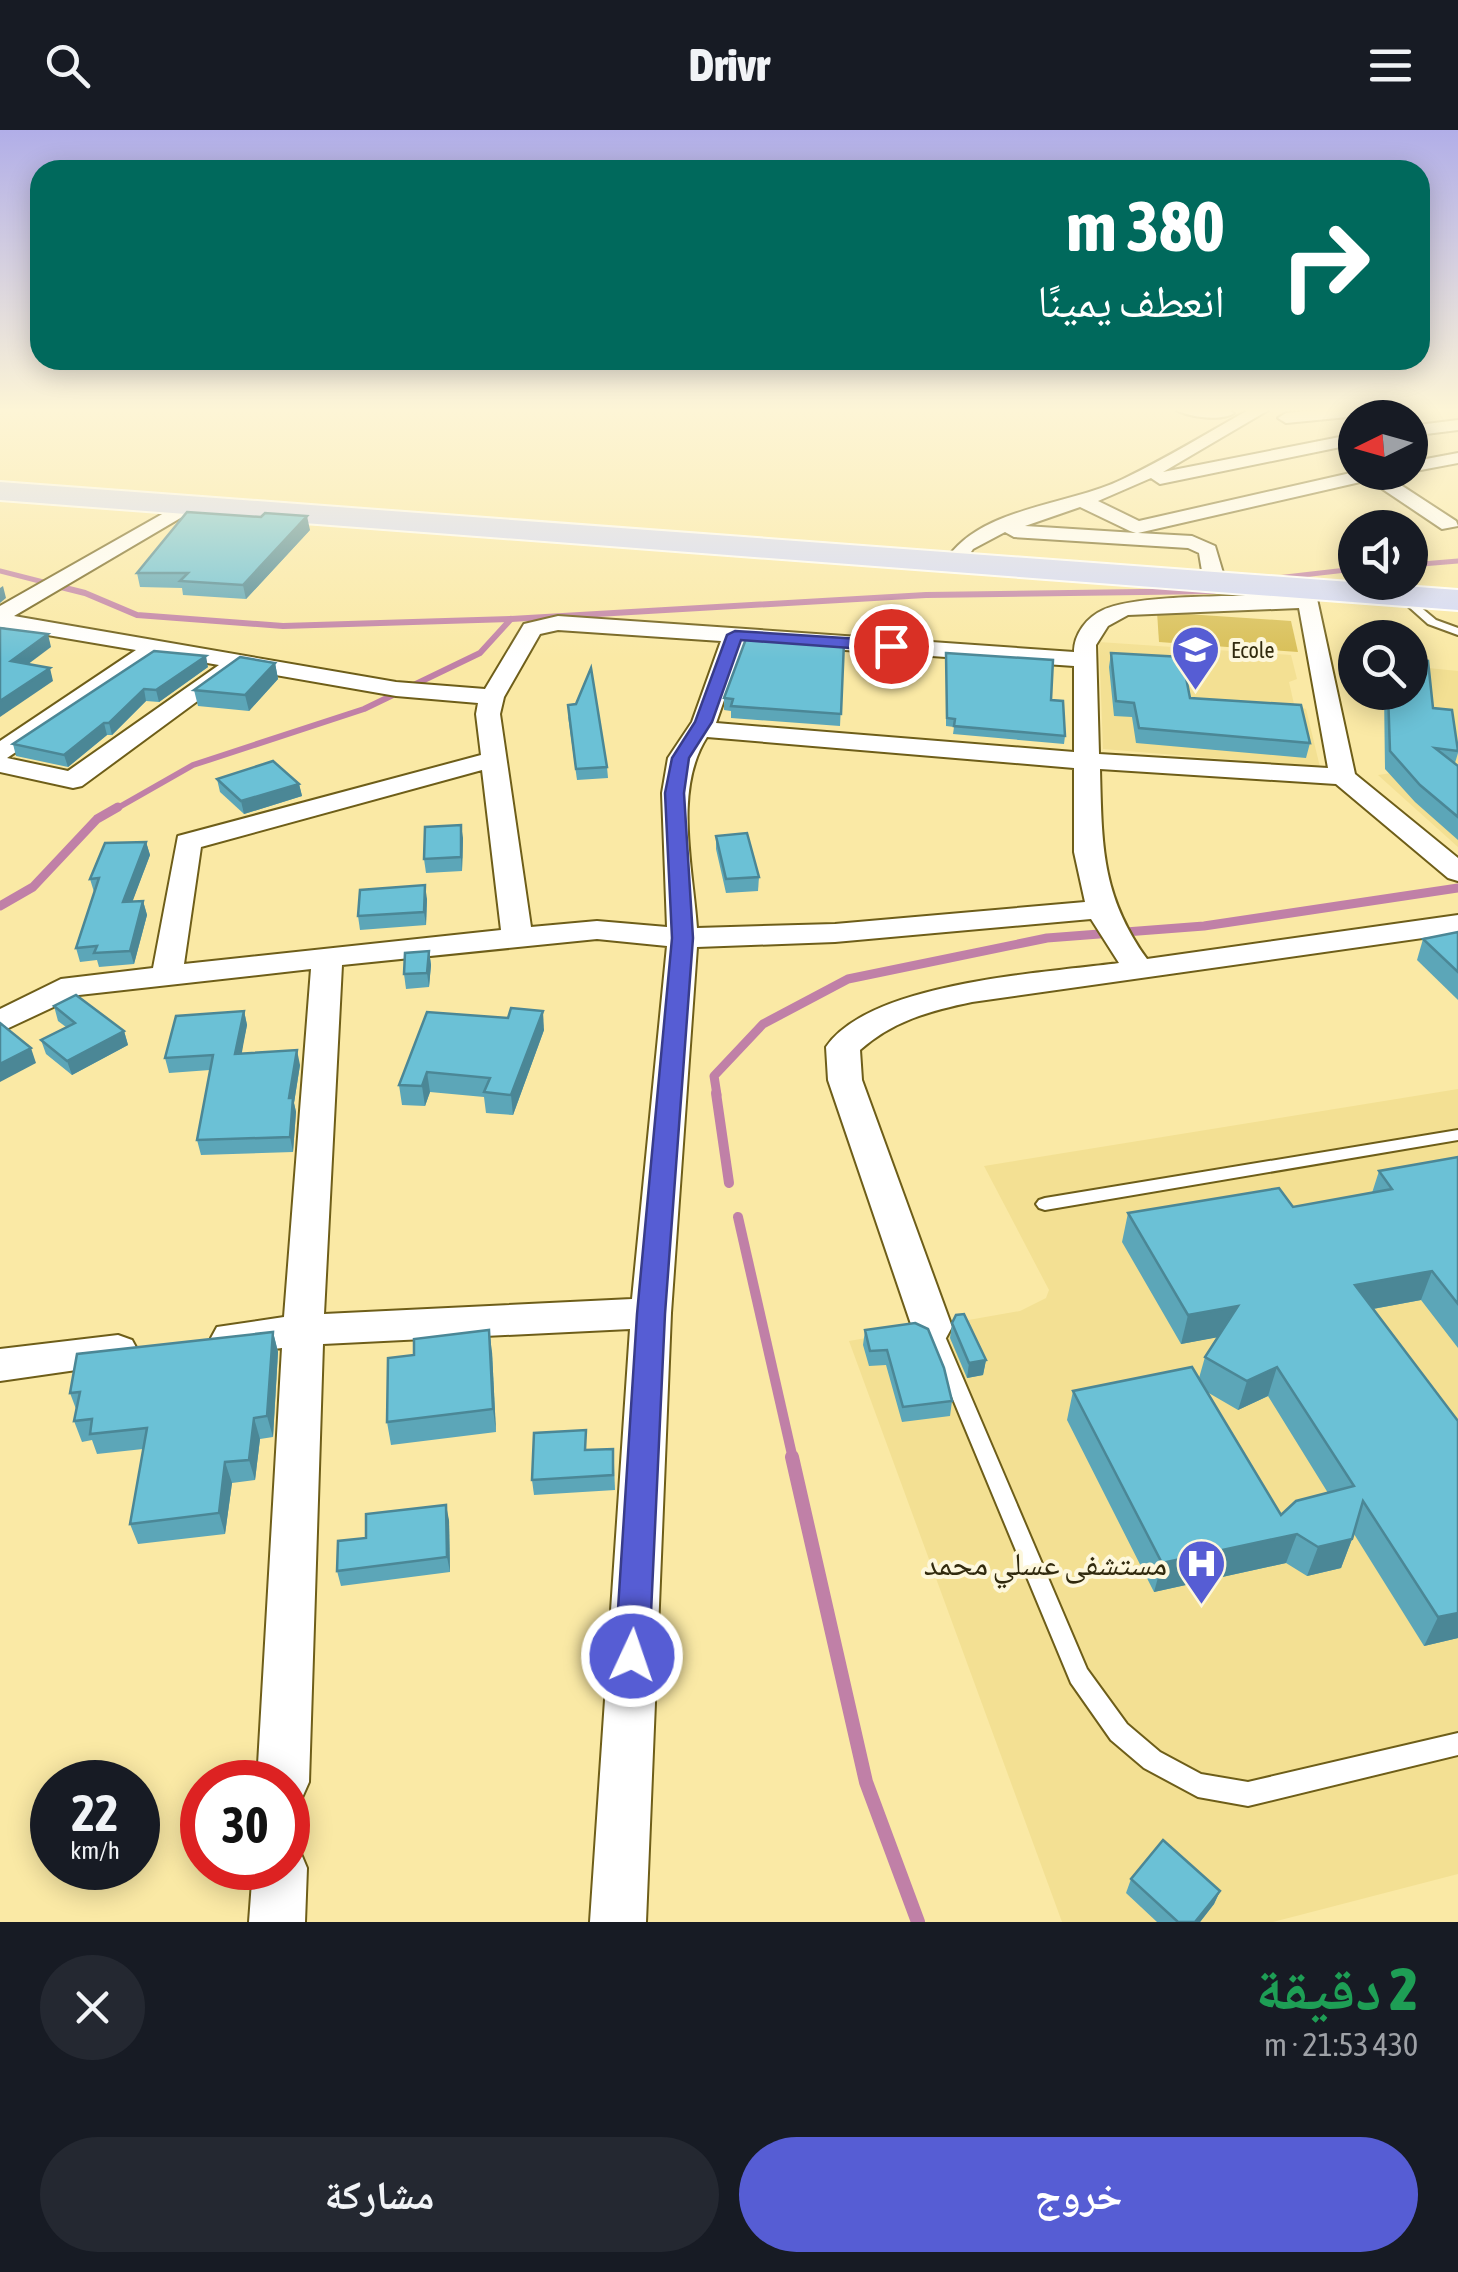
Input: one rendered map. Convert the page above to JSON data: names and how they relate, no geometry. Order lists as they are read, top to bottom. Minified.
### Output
{"places":{"school or university":["Ecole"],"hospital":["مستشفى عسلي محمد"]},"north":"left","page":{"header":"Drivr","turn":["380 m","انعطف يمينًا"],"speed":"22 km/h","limit":"30","heading":["2 دقيقة","430 m · 21:53"],"buttons":["خروج","مشاركة"]}}
